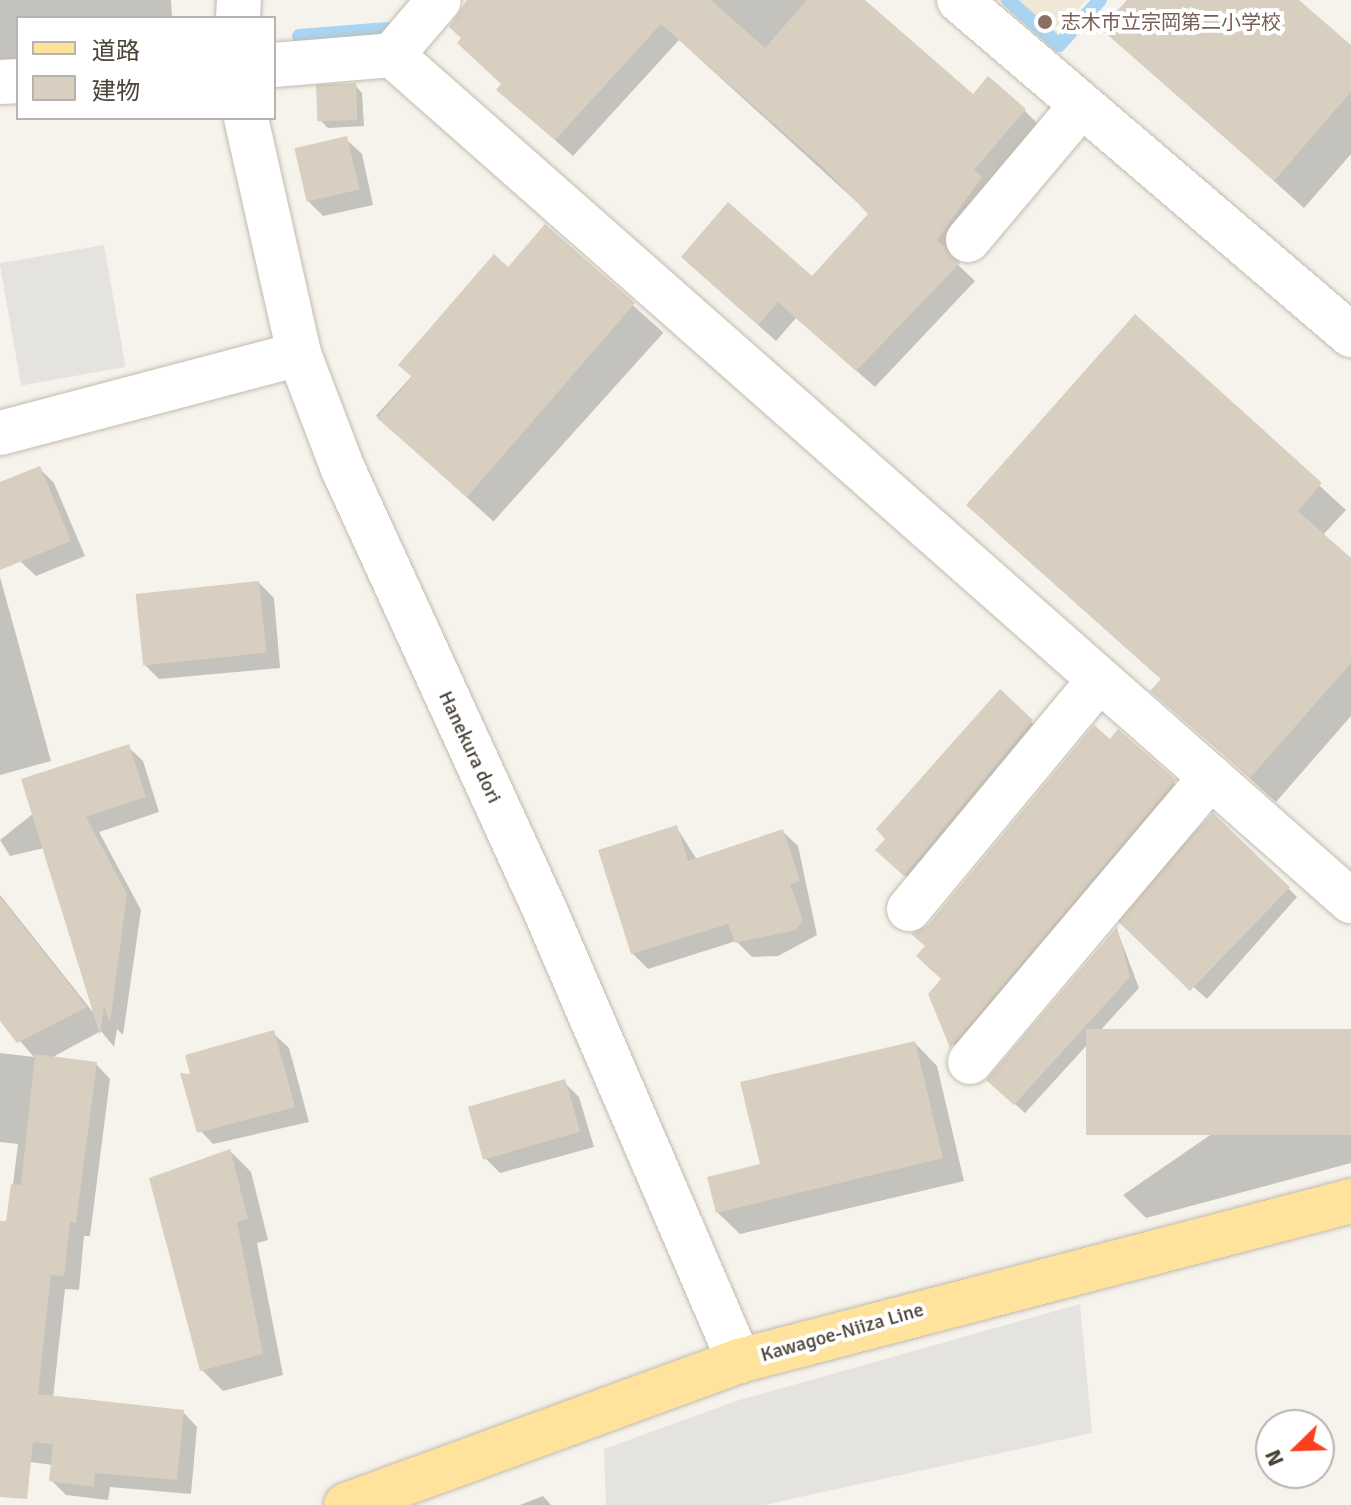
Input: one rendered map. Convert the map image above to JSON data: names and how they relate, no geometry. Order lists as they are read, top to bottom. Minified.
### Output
{"streets":{"main road":["Kawagoe-Niiza Line"],"street":["Hanekura dori"]},"crossings":[["Hanekura dori","Kawagoe-Niiza Line"]],"places":["志木市立宗岡第二小学校"],"legend":["道路","建物"],"north":"bottom left"}
